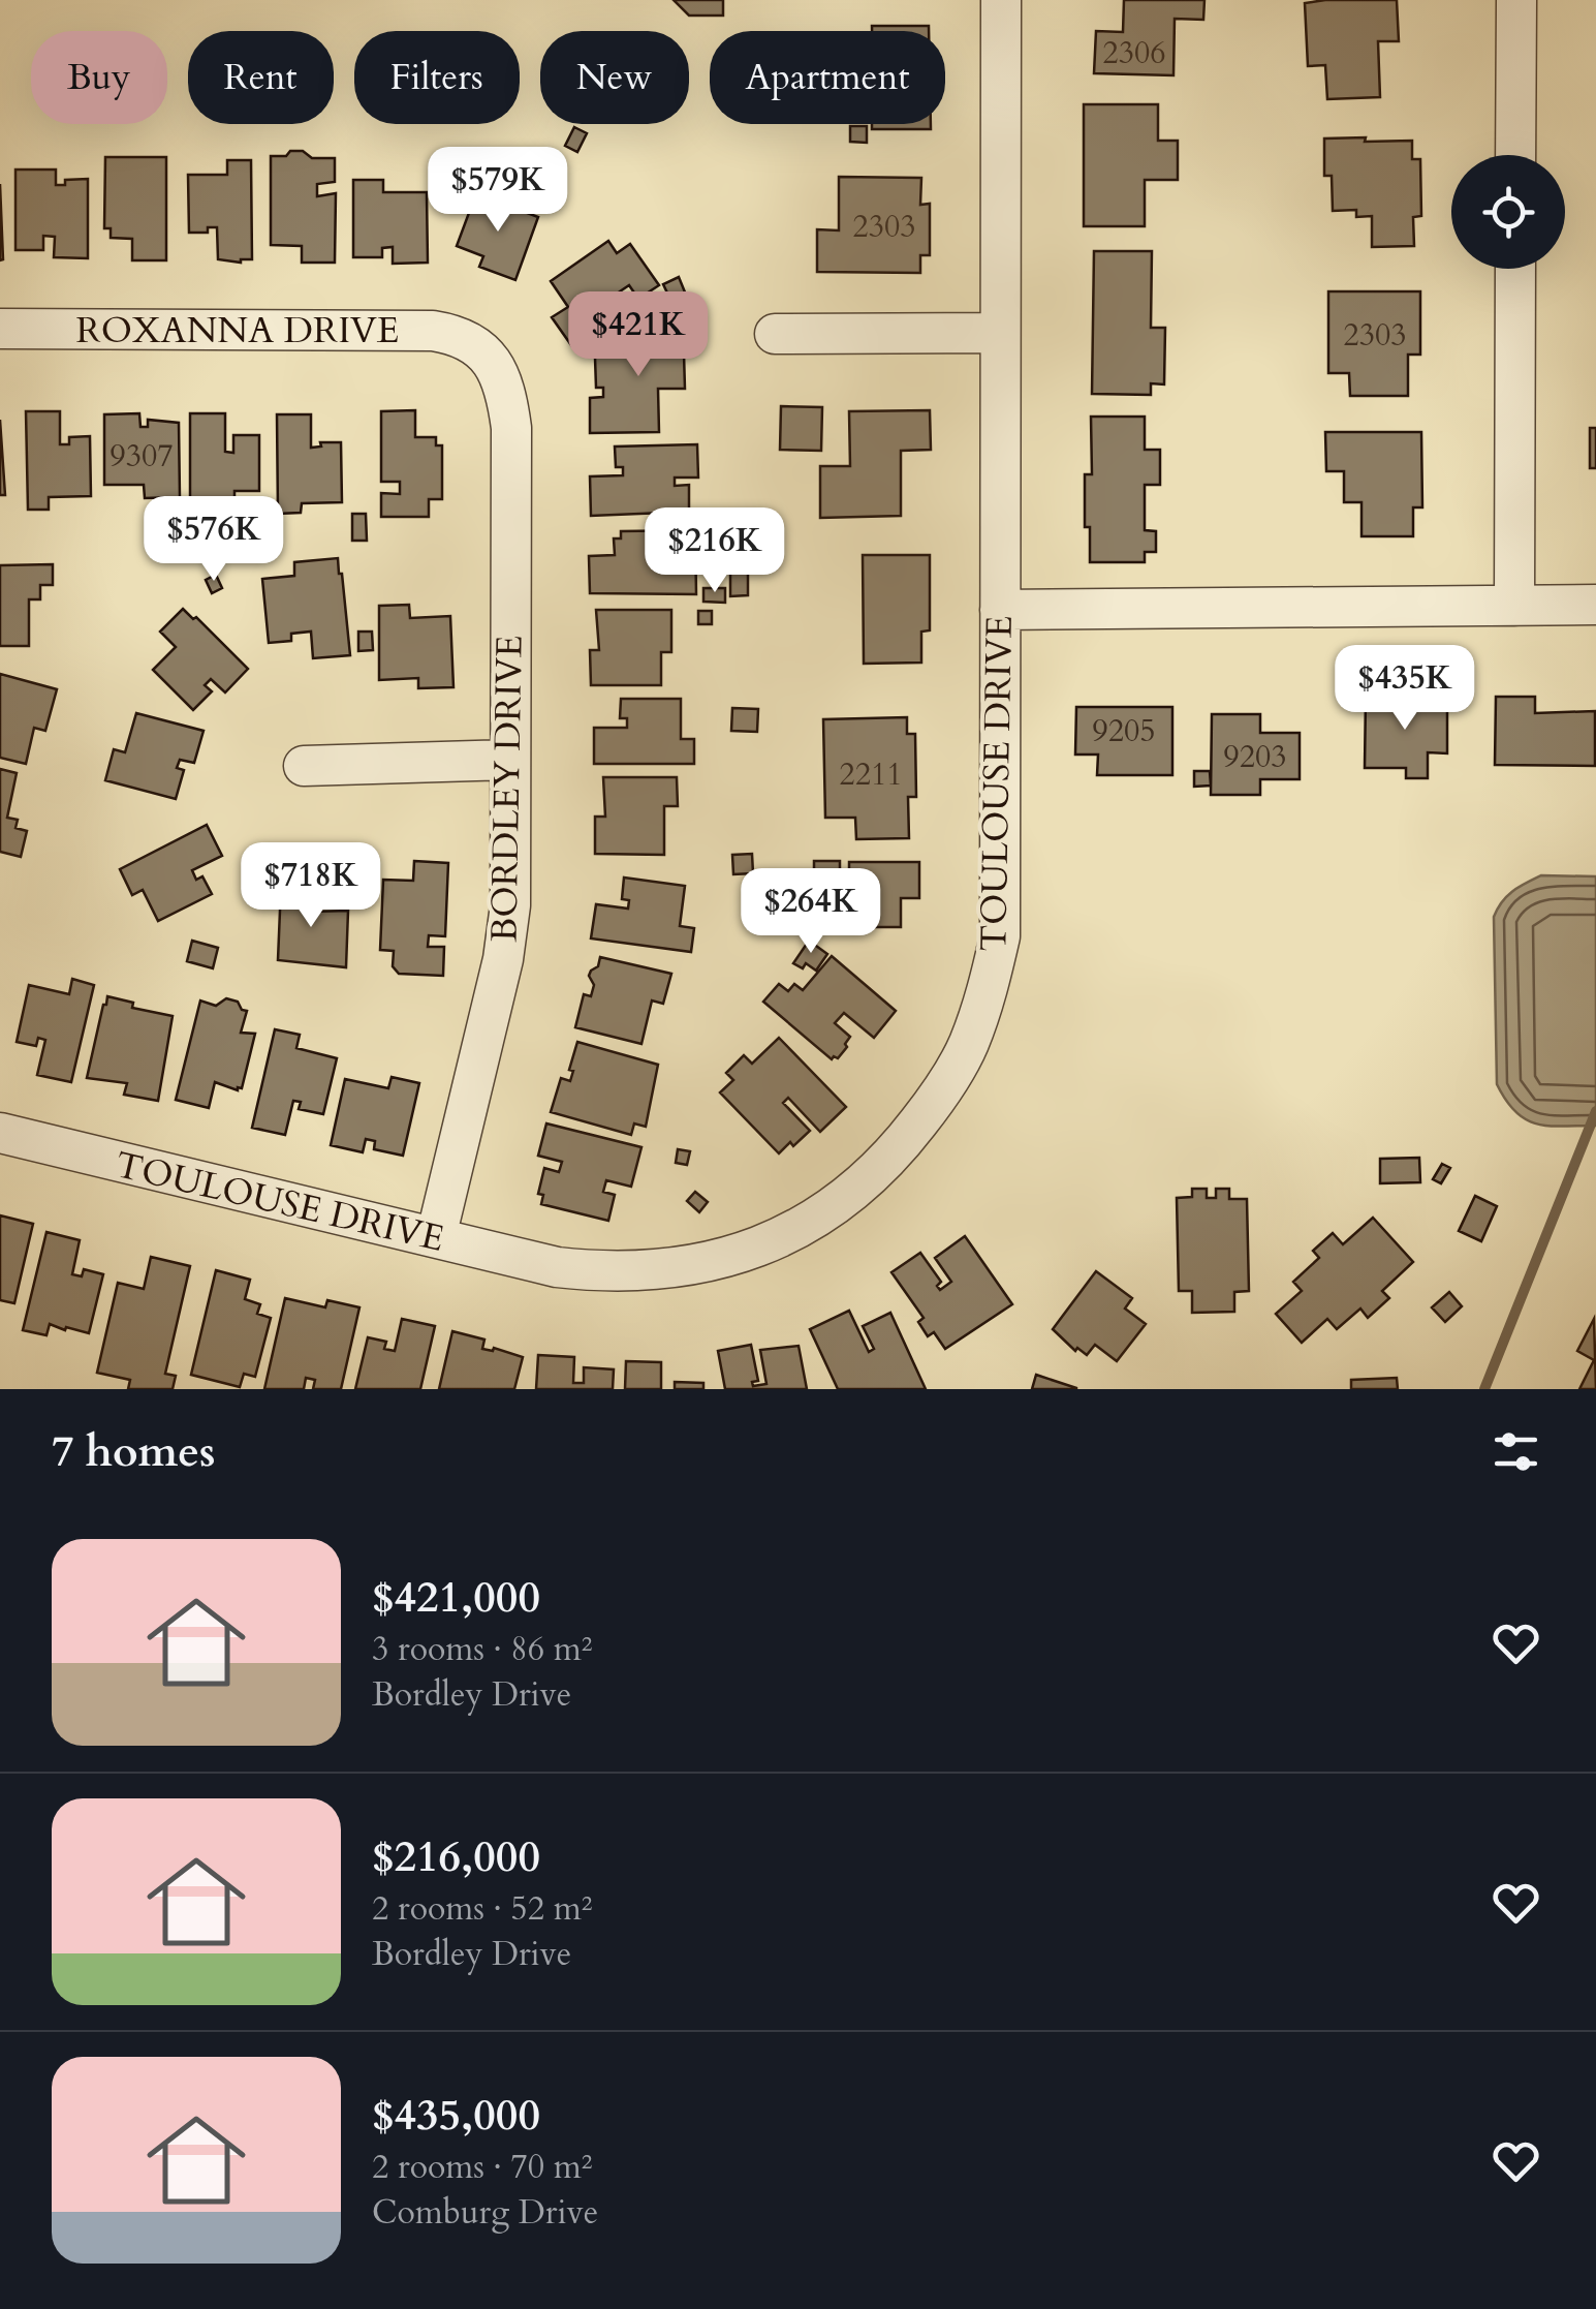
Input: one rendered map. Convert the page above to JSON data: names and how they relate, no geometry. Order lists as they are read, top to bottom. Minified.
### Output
{"streets":{"street":["ROXANNA DRIVE","TOULOUSE DRIVE","BORDLEY DRIVE"]},"crossings":[["ROXANNA DRIVE","BORDLEY DRIVE"],["TOULOUSE DRIVE","BORDLEY DRIVE"]],"house_numbers":["2306","2303","2303","9307","9205","9203","2211"],"page":{"chip":["Buy","Rent","Filters","New","Apartment"],"price":["$579K","$421K","$576K","$216K","$435K","$718K","$264K"],"heading":"7 homes","list":[{"name":"$421,000","note":"3 rooms · 86 m² · Bordley Drive"},{"name":"$216,000","note":"2 rooms · 52 m² · Bordley Drive"},{"name":"$435,000","note":"2 rooms · 70 m² · Comburg Drive"}]}}
